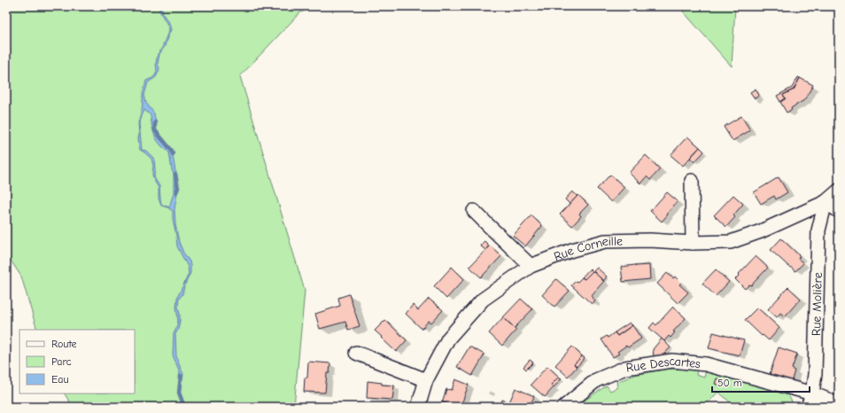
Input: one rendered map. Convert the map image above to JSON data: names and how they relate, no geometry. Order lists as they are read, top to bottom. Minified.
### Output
{"streets":{"street":["Rue Corneille","Rue Molière","Rue Descartes"]},"crossings":[["Rue Corneille","Rue Molière"],["Rue Molière","Rue Descartes"]],"legend":["Route","Parc","Eau"],"scale_bar":"50 m"}
